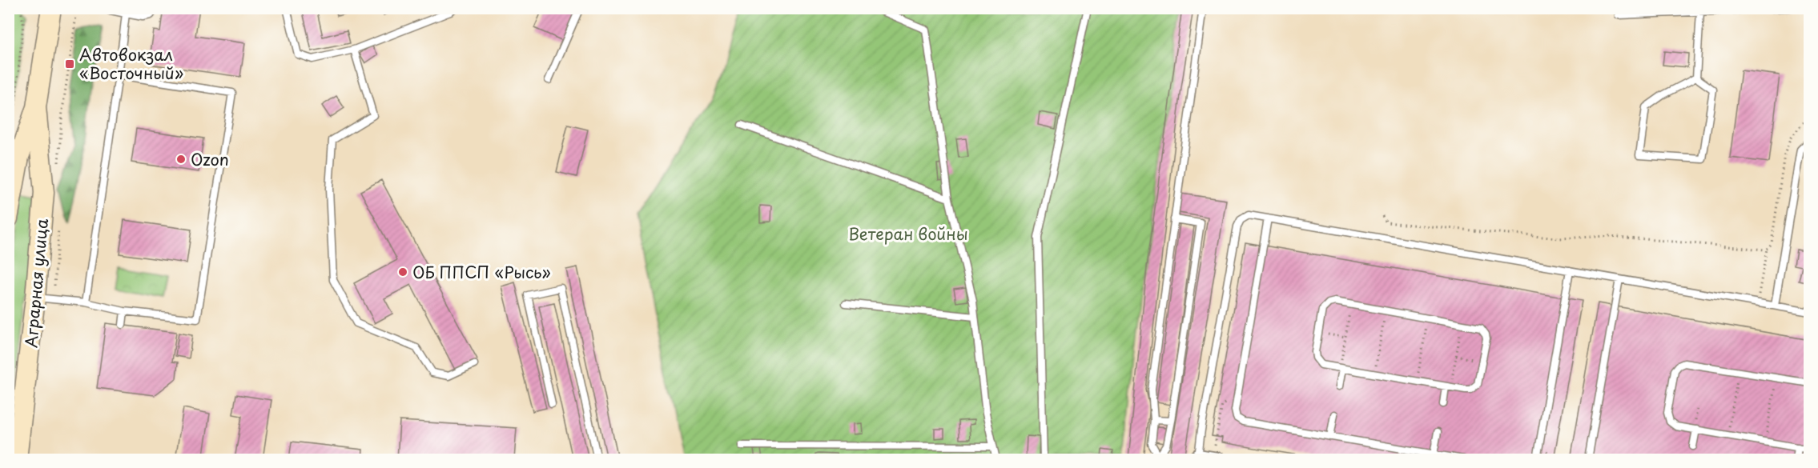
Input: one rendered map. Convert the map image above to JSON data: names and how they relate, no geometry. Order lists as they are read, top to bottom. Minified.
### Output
{"streets":{"street":["Аграрная улица"]},"parks":["Ветеран войны"],"places":{"transit":["Автовокзал «Восточный»"],"other":["Ozon","ОБ ППСП «Рысь»"]}}
